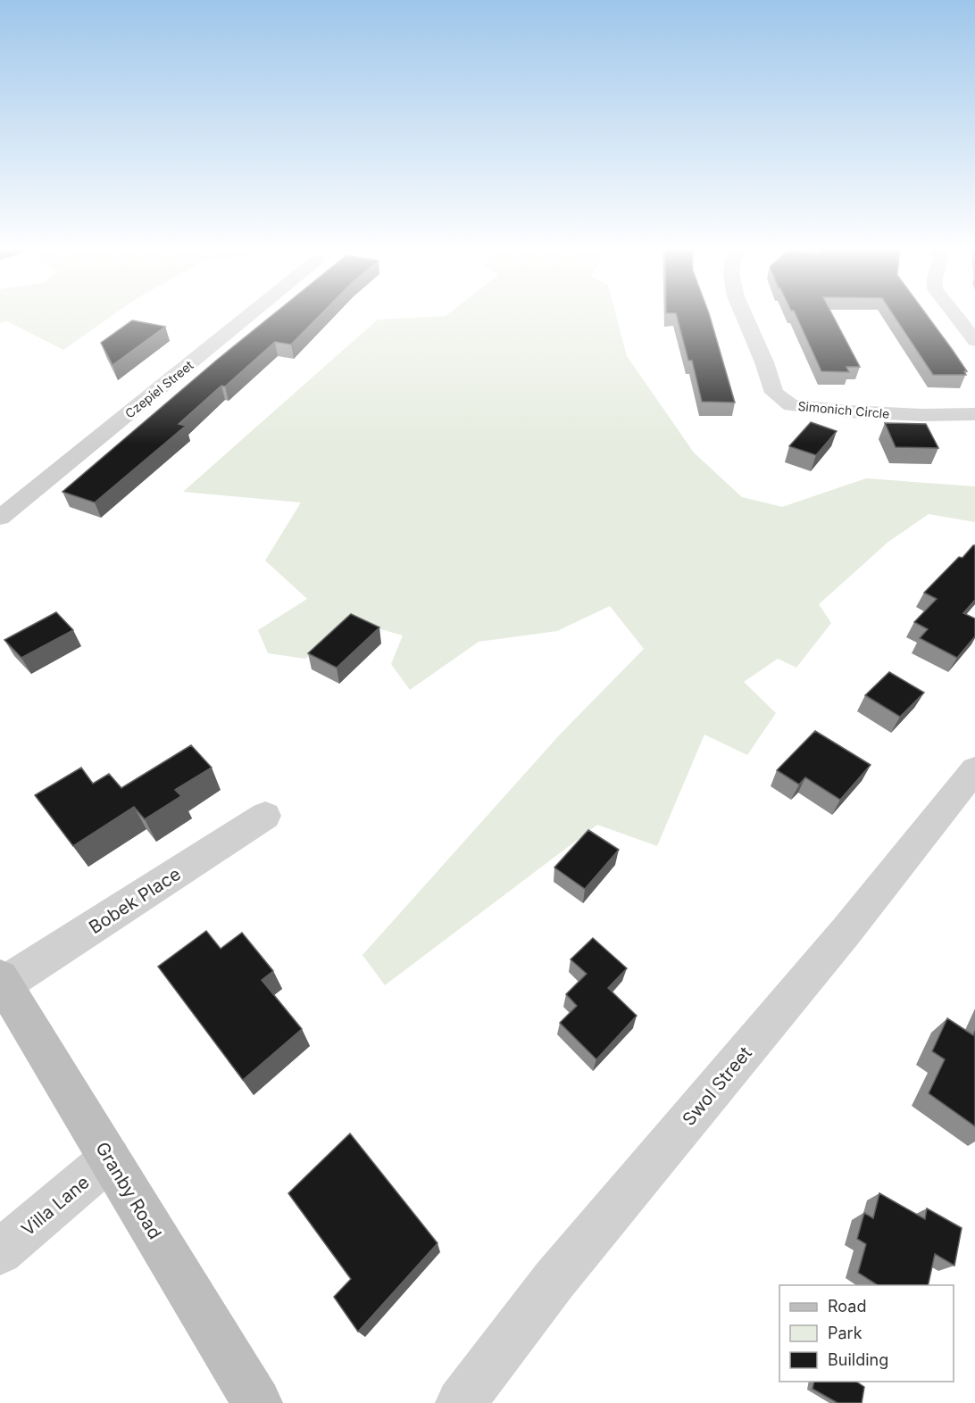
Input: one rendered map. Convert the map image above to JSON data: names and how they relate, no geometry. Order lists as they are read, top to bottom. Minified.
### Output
{"streets":{"main road":["Granby Road"],"street":["Czepiel Street","Simonich Circle","Bobek Place","Swol Street","Villa Lane"]},"crossings":[["Bobek Place","Granby Road"],["Granby Road","Villa Lane"]],"legend":["Road","Park","Building"]}
